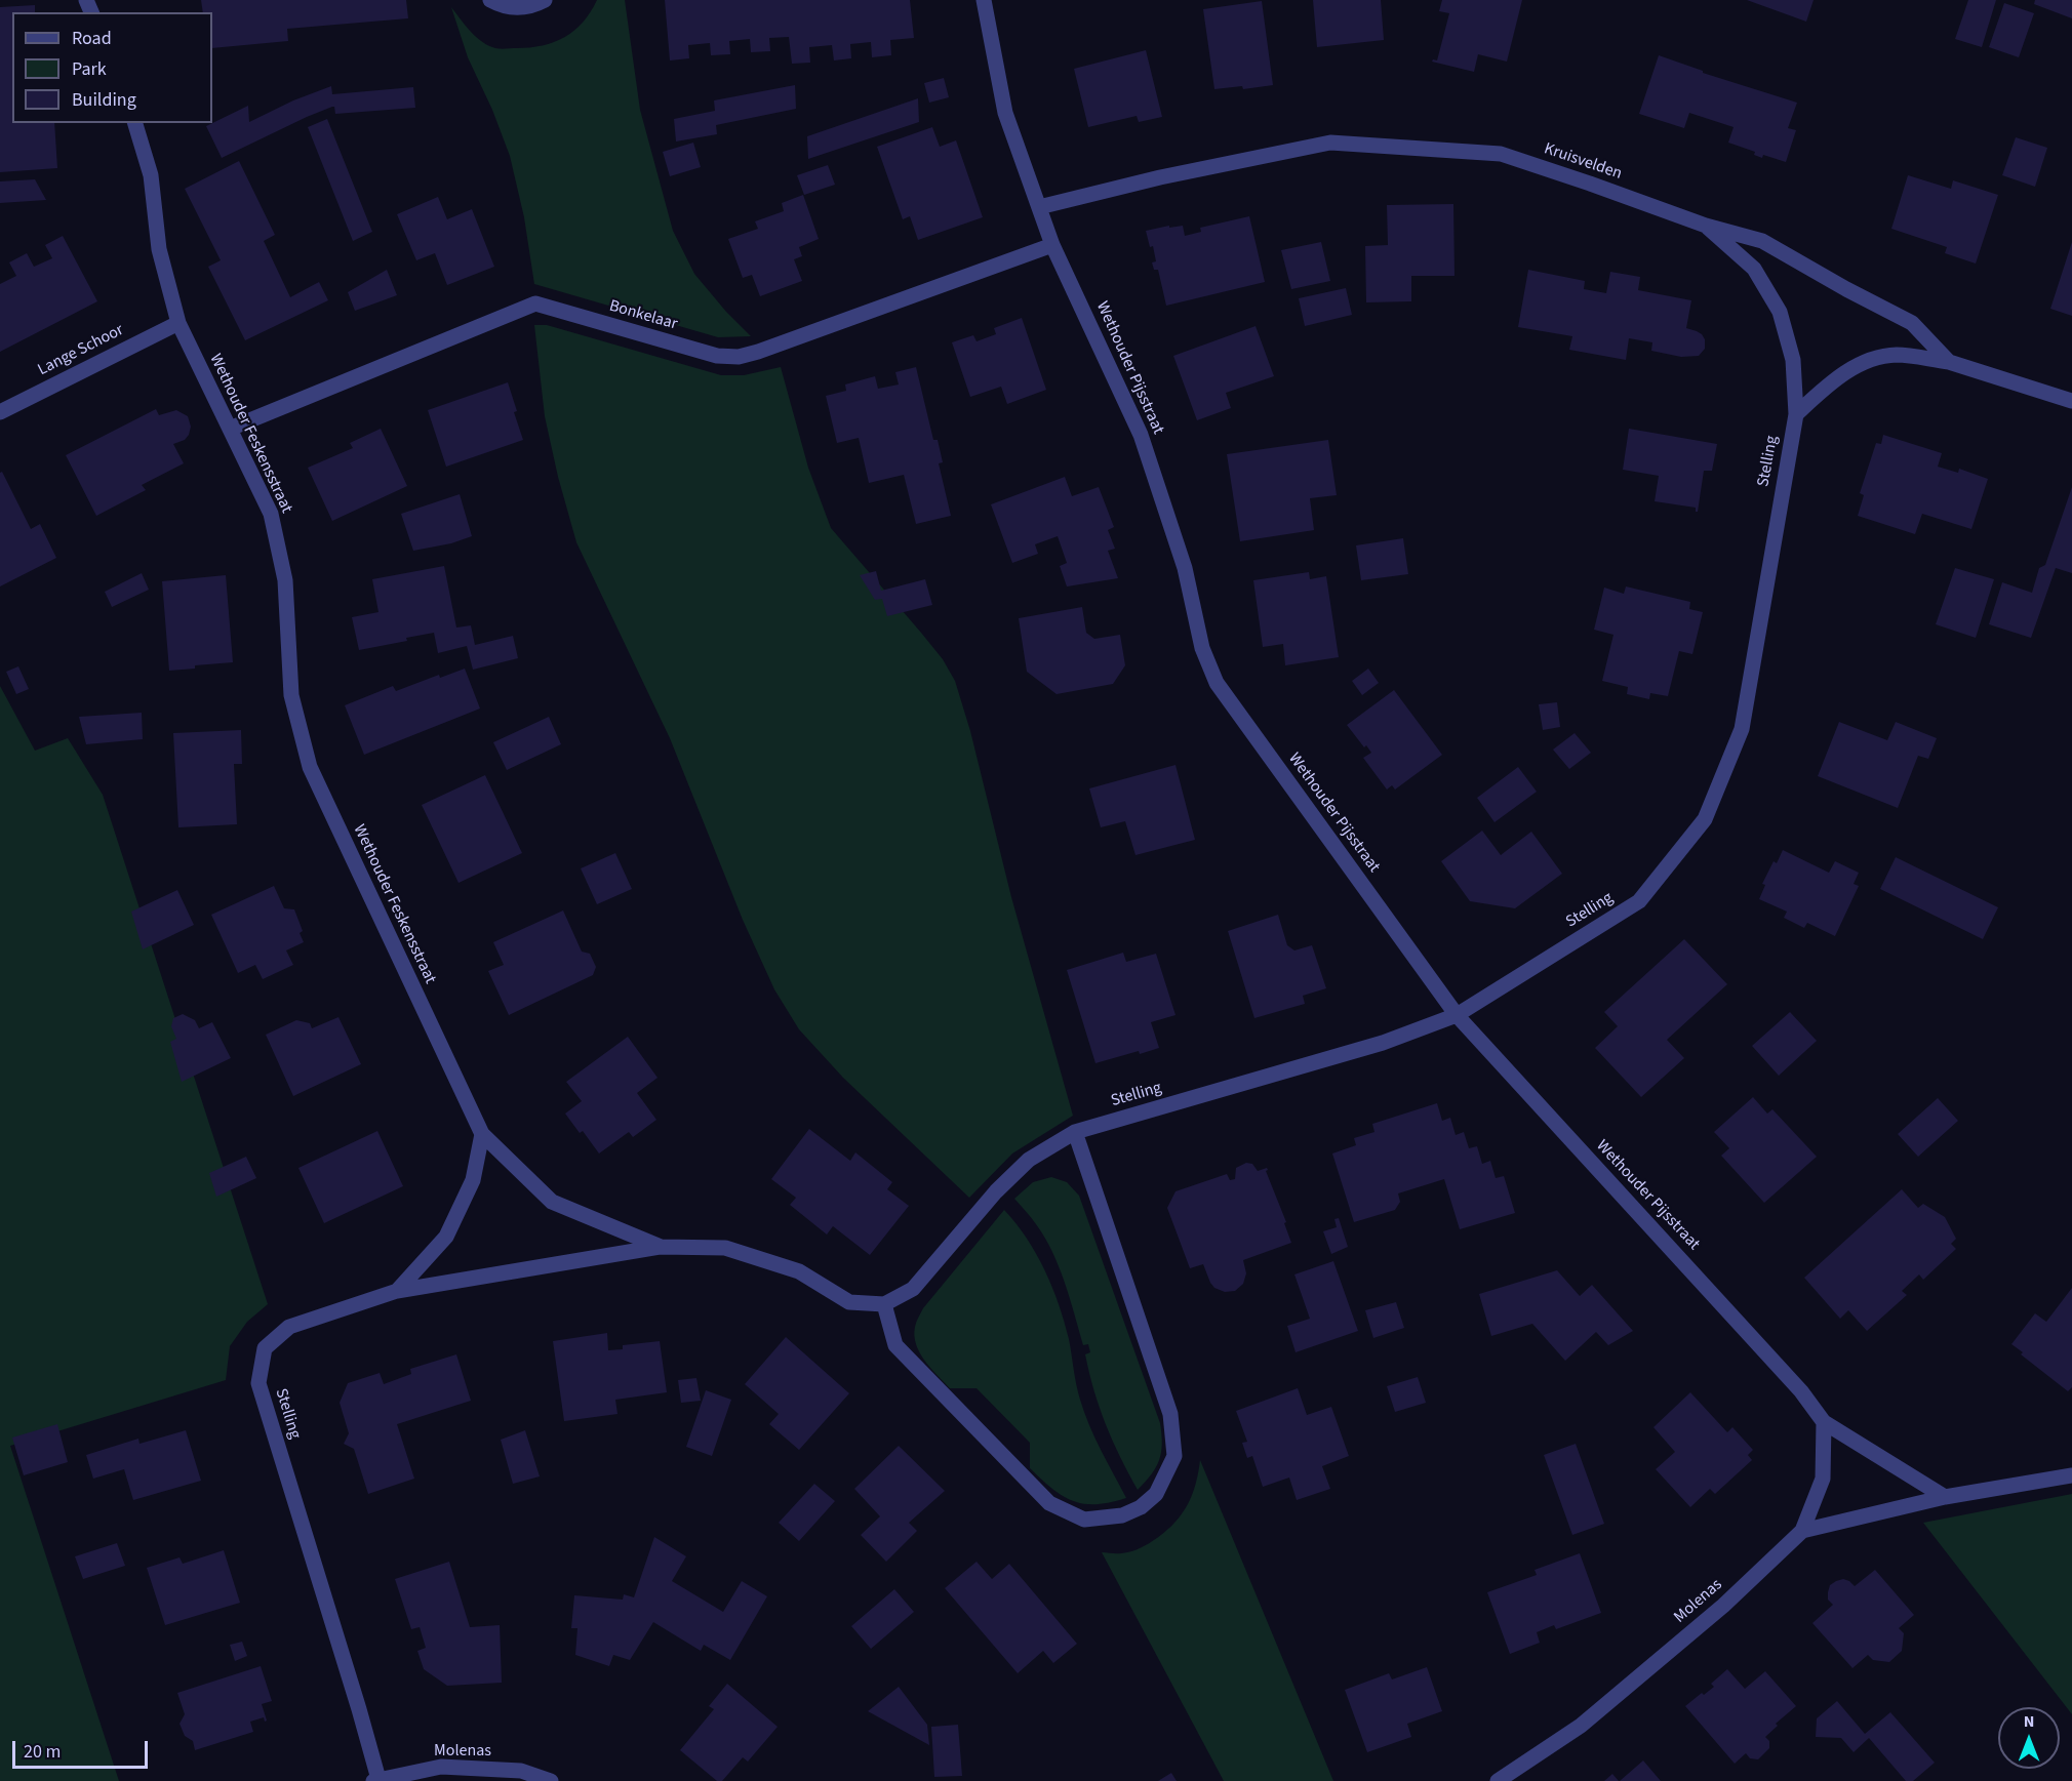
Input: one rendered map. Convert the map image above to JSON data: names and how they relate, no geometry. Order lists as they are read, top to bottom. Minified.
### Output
{"streets":{"street":["Kruisvelden","Bonkelaar","Lange Schoor","Wethouder Pijsstraat","Wethouder Feskensstraat","Stelling","Molenas"]},"crossings":[["Kruisvelden","Wethouder Pijsstraat"],["Kruisvelden","Stelling"],["Bonkelaar","Wethouder Pijsstraat"],["Bonkelaar","Wethouder Feskensstraat"],["Lange Schoor","Wethouder Feskensstraat"],["Wethouder Pijsstraat","Stelling"],["Wethouder Feskensstraat","Stelling"],["Stelling","Molenas"]],"legend":["Road","Park","Building"],"scale_bar":"20 m","north":"top"}
